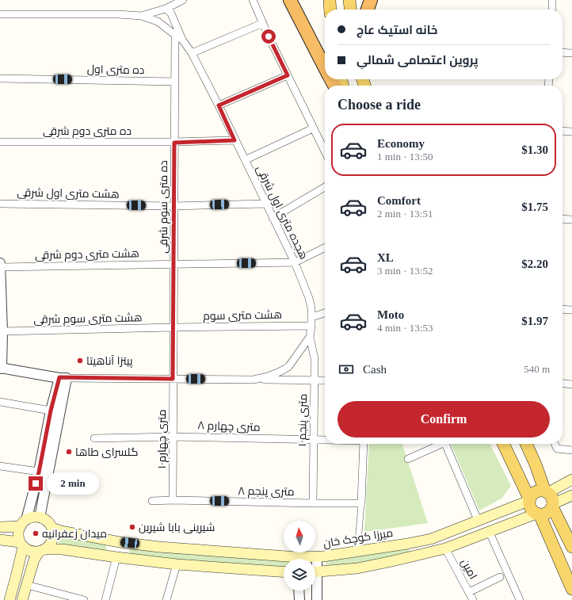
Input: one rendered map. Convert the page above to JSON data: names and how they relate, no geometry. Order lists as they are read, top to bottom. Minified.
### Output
{"streets":{"main road":["میرزا کوچک خان"],"street":["ده متری اول","ده متری دوم شرقی","هشت متری اول شرقی","ده متری سوم شرقی","هجده متری اول شرقی","هشت متری دوم شرقی","هشت متری سوم","هشت متری سوم شرقی","۱۰متری پنجم","۸ متری چهارم","۱۰متری چهارم","۸ متری پنجم","امین"]},"crossings":[["ده متری اول","ده متری سوم شرقی"],["ده متری دوم شرقی","ده متری سوم شرقی"],["ده متری دوم شرقی","هجده متری اول شرقی"],["هشت متری اول شرقی","ده متری سوم شرقی"],["هشت متری اول شرقی","هجده متری اول شرقی"],["ده متری سوم شرقی","هجده متری اول شرقی"],["ده متری سوم شرقی","هشت متری دوم شرقی"],["ده متری سوم شرقی","هشت متری سوم"],["ده متری سوم شرقی","هشت متری سوم شرقی"],["ده متری سوم شرقی","۱۰متری چهارم"],["هجده متری اول شرقی","هشت متری دوم شرقی"],["هجده متری اول شرقی","هشت متری سوم"],["هجده متری اول شرقی","۱۰متری پنجم"],["هجده متری اول شرقی","۱۰متری چهارم"],["هشت متری سوم","هشت متری سوم شرقی"],["۱۰متری پنجم","۸ متری چهارم"],["۱۰متری پنجم","۸ متری پنجم"],["۸ متری چهارم","۱۰متری چهارم"],["۱۰متری چهارم","۸ متری پنجم"]],"places":["پیتزا آناهیتا","گلسرای طاها","شیرینی بابا شیرین","میدان زعفرانیه"],"north":"top","page":{"banner":["خانه استیک عاج","پروین اعتصامی شمالیِ"],"heading":"Choose a ride","list":[{"name":"Economy","note":"1 min · 13:50","value":"$1.30"},{"name":"Comfort","note":"2 min · 13:51","value":"$1.75"},{"name":"XL","note":"3 min · 13:52","value":"$2.20"},{"name":"Moto","note":"4 min · 13:53","value":"$1.97"}],"pay":["Cash","540 m"],"buttons":"Confirm","bubble":"2 min"}}
